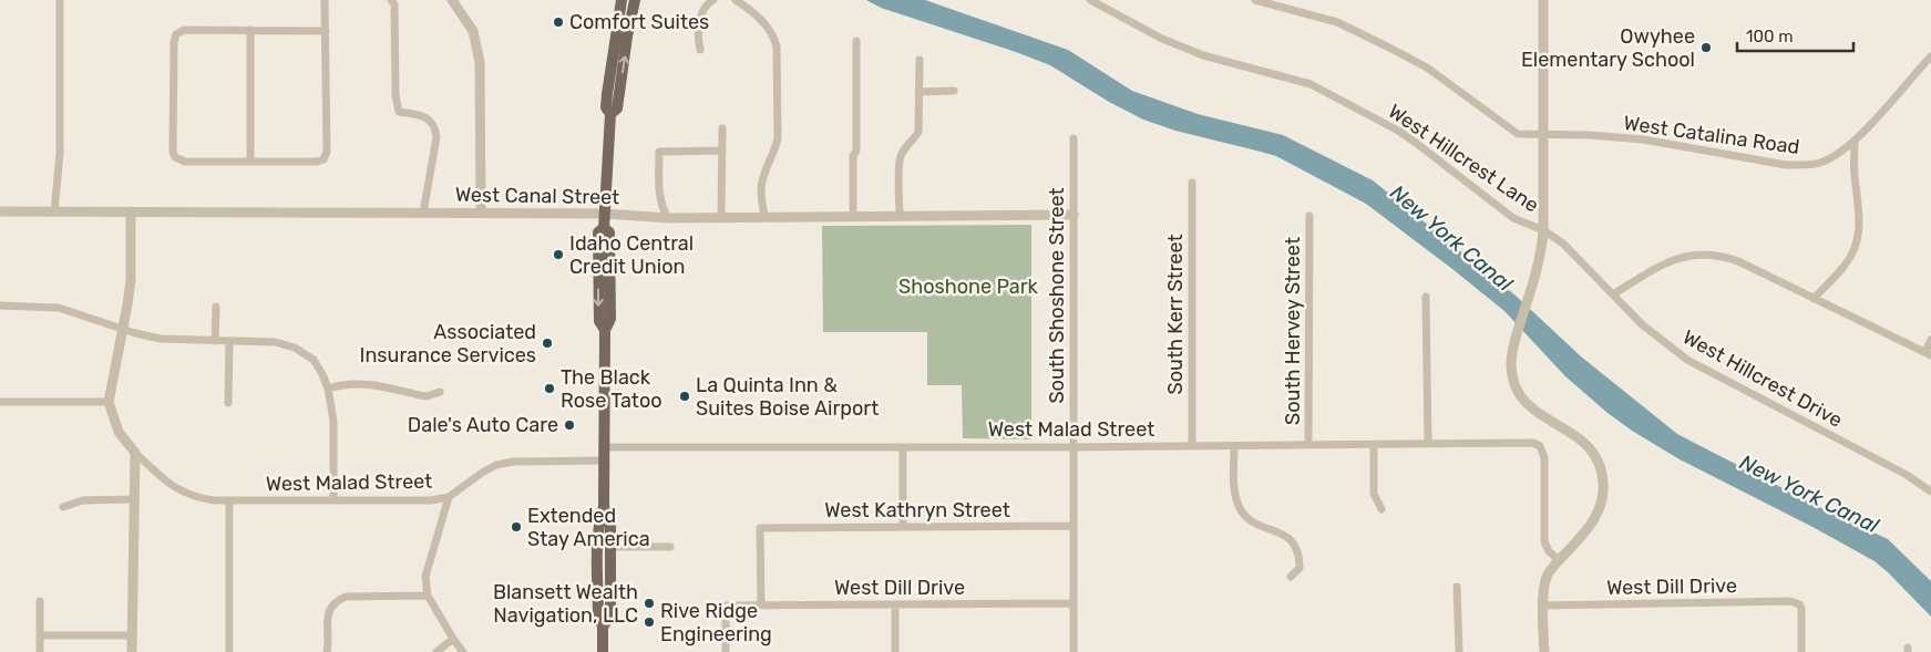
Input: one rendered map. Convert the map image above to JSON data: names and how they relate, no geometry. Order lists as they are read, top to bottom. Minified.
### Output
{"streets":{"street":["West Catalina Road","West Hillcrest Lane","West Canal Street","South Shoshone Street","South Kerr Street","South Hervey Street","West Hillcrest Drive","West Malad Street","West Kathryn Street","West Dill Drive"]},"crossings":[["West Hillcrest Lane","West Hillcrest Drive"],["West Canal Street","South Shoshone Street"],["South Shoshone Street","West Malad Street"],["South Shoshone Street","West Kathryn Street"],["South Shoshone Street","West Dill Drive"],["South Kerr Street","West Malad Street"],["South Hervey Street","West Malad Street"],["West Kathryn Street","West Dill Drive"]],"water":["New York Canal"],"parks":["Shoshone Park"],"places":["Comfort Suites","Owyhee Elementary School","Idaho Central Credit Union","Associated Insurance Services","The Black Rose Tatoo","La Quinta Inn & Suites Boise Airport","Dale's Auto Care","Extended Stay America","Blansett Wealth Navigation, LLC","Rive Ridge Engineering"],"scale_bar":"100 m"}
